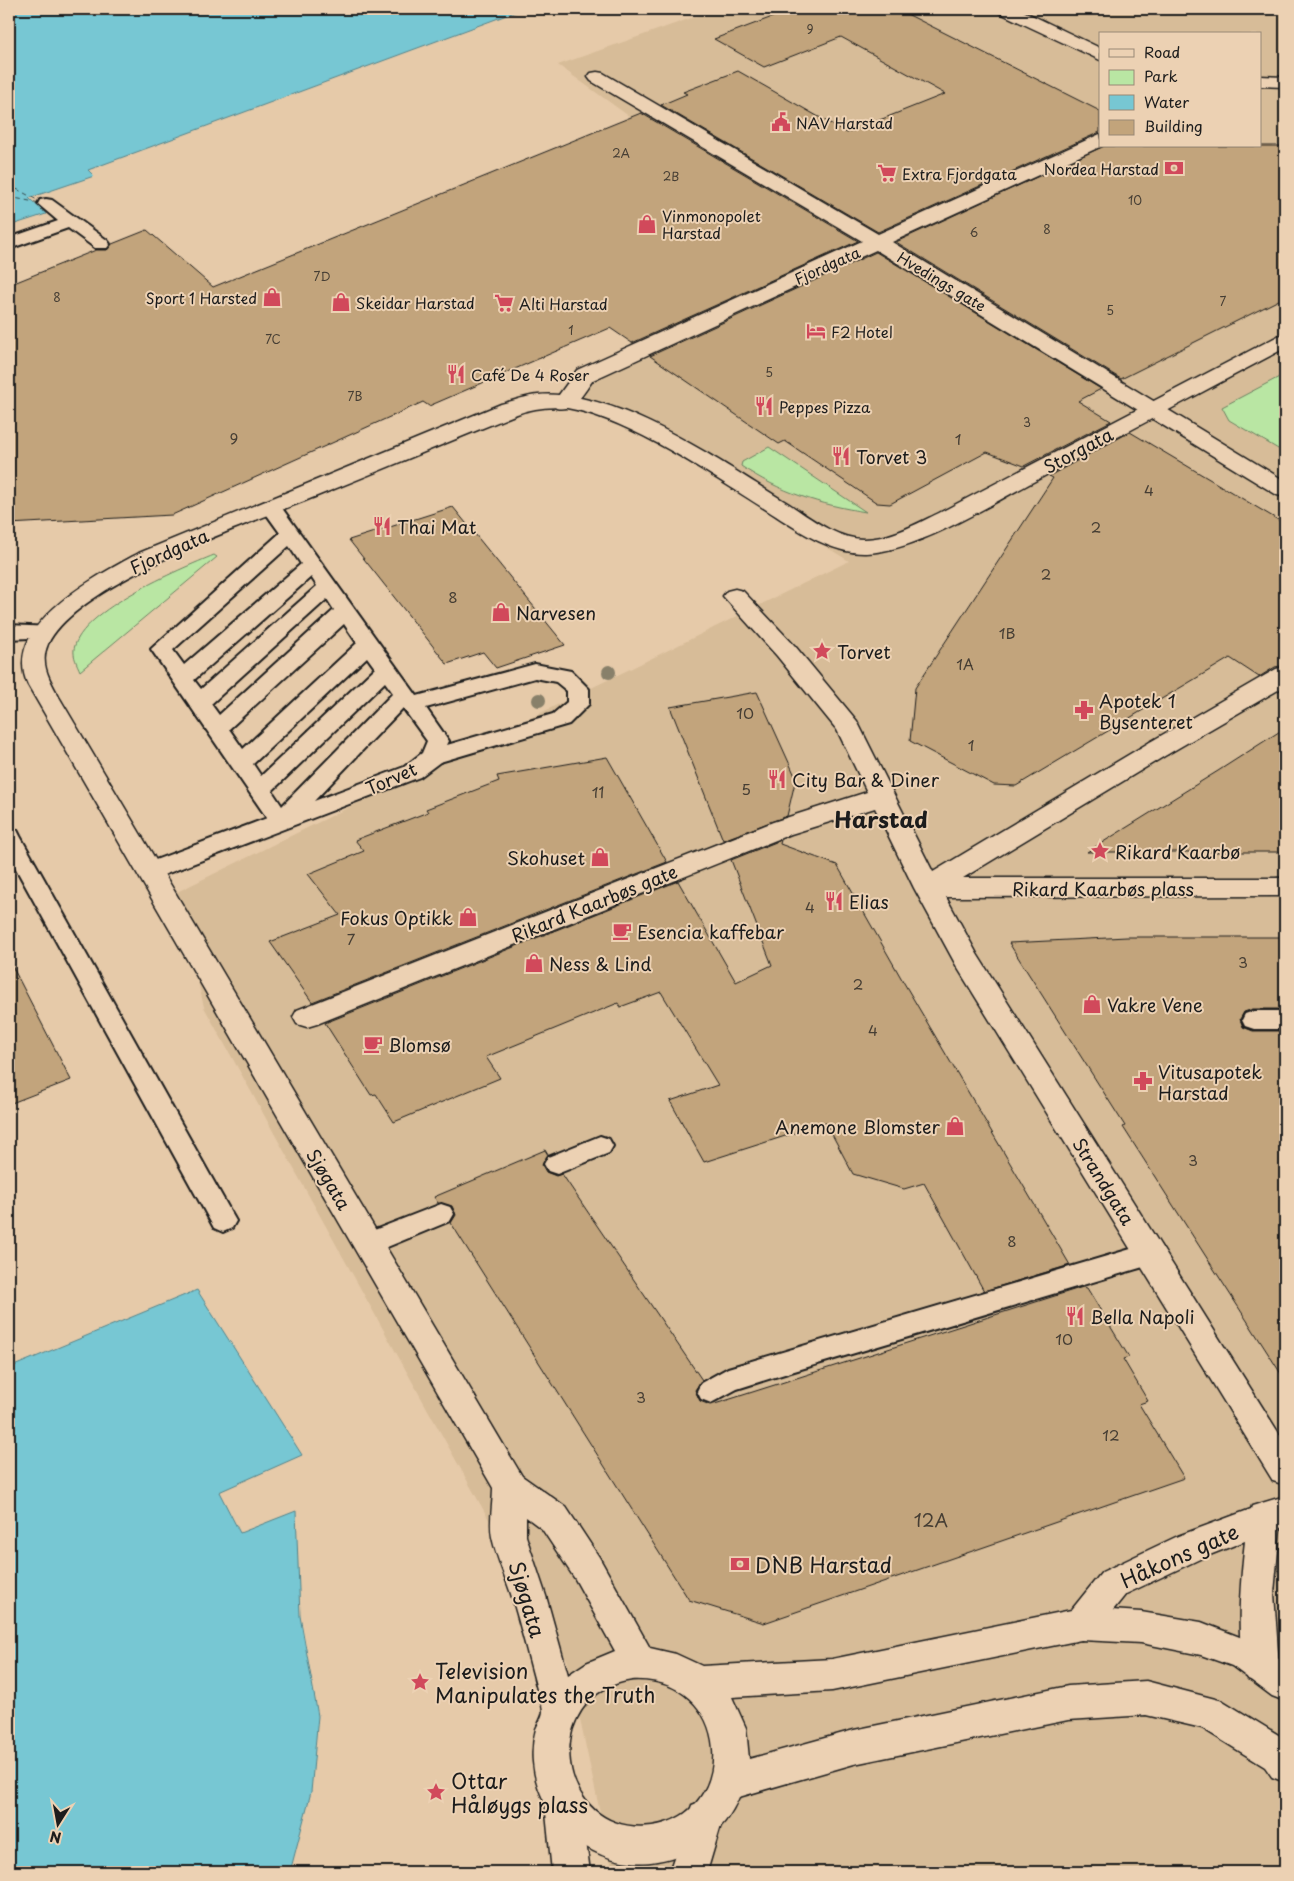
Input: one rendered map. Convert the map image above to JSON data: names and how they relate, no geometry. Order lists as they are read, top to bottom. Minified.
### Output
{"streets":{"main road":["Fjordgata","Hvedings gate","Storgata","Rikard Kaarbøs plass","Rikard Kaarbøs gate","Sjøgata","Strandgata","Håkons gate"],"lane":["Torvet"]},"crossings":[["Fjordgata","Hvedings gate"],["Fjordgata","Storgata"],["Fjordgata","Torvet"],["Fjordgata","Sjøgata"],["Hvedings gate","Storgata"],["Torvet","Sjøgata"],["Rikard Kaarbøs plass","Strandgata"]],"districts":["Harstad"],"places":{"public building":["NAV Harstad"],"bank":["Nordea Harstad","DNB Harstad"],"supermarket":["Extra Fjordgata","Alti Harstad"],"shop":["Vinmonopolet Harstad","Sport 1 Harsted","Skeidar Harstad","Narvesen","Skohuset","Fokus Optikk","Ness & Lind","Vakre Vene","Anemone Blomster"],"hotel":["F2 Hotel"],"restaurant":["Café De 4 Roser","Peppes Pizza","Torvet 3","Thai Mat","City Bar & Diner","Elias","Bella Napoli"],"place":["Torvet","Rikard Kaarbø","Television Manipulates the Truth","Ottar Håløygs plass"],"pharmacy":["Apotek 1 Bysenteret","Vitusapotek Harstad"],"cafe":["Esencia kaffebar","Blomsø"]},"house_numbers":["9","2A","2B","10","8","6","7D","8","7","5","1","7C","5","7B","3","9","1","4","2","2","8","1B","1A","10","1","5","11","4","7","3","2","4","3","8","10","3","12","12A"],"legend":["Road","Park","Water","Building"],"north":"bottom"}
